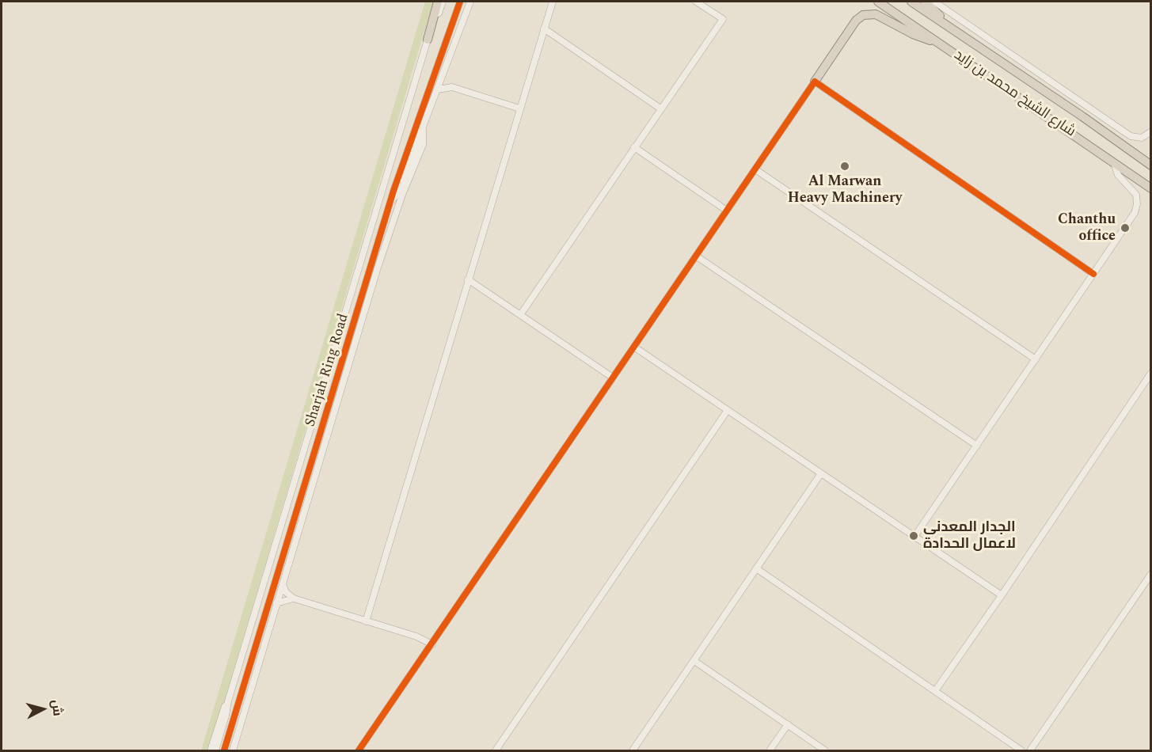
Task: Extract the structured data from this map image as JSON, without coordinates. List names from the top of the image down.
{
  "streets": {
    "highway": ["شارع الشيخ محمد بن زايد"],
    "street": ["Sharjah Ring Road"]
  },
  "places": ["Al Marwan Heavy Machinery", "Chanthu office", "الجدار المعدني لاعمال الحدادة"],
  "north": "right"
}
